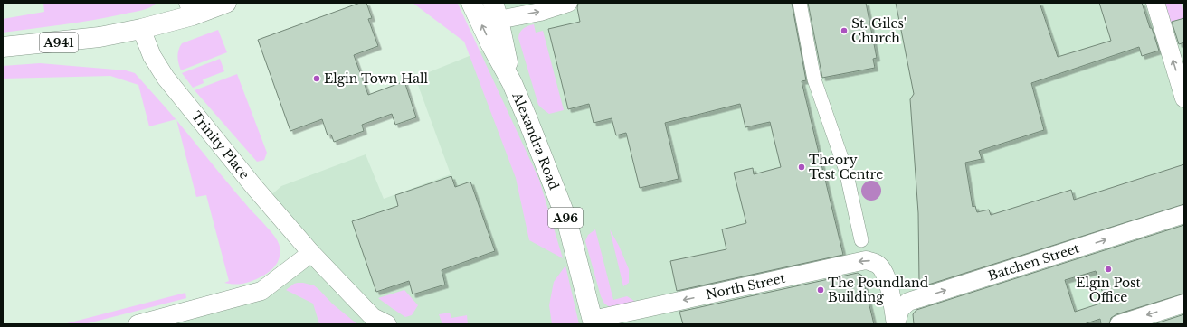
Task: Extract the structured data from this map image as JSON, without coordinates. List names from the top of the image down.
{
  "streets": {
    "main road": ["A941", "Alexandra Road", "A96"],
    "street": ["Trinity Place", "Batchen Street", "North Street"]
  },
  "crossings": [
    ["A941", "Trinity Place"],
    ["Alexandra Road", "North Street"],
    ["Batchen Street", "North Street"]
  ],
  "one_way": ["Batchen Street", "North Street"],
  "places": [
    "St. Giles' Church",
    "Elgin Town Hall",
    "Theory Test Centre",
    "Elgin Post Office",
    "The Poundland Building"
  ]
}
